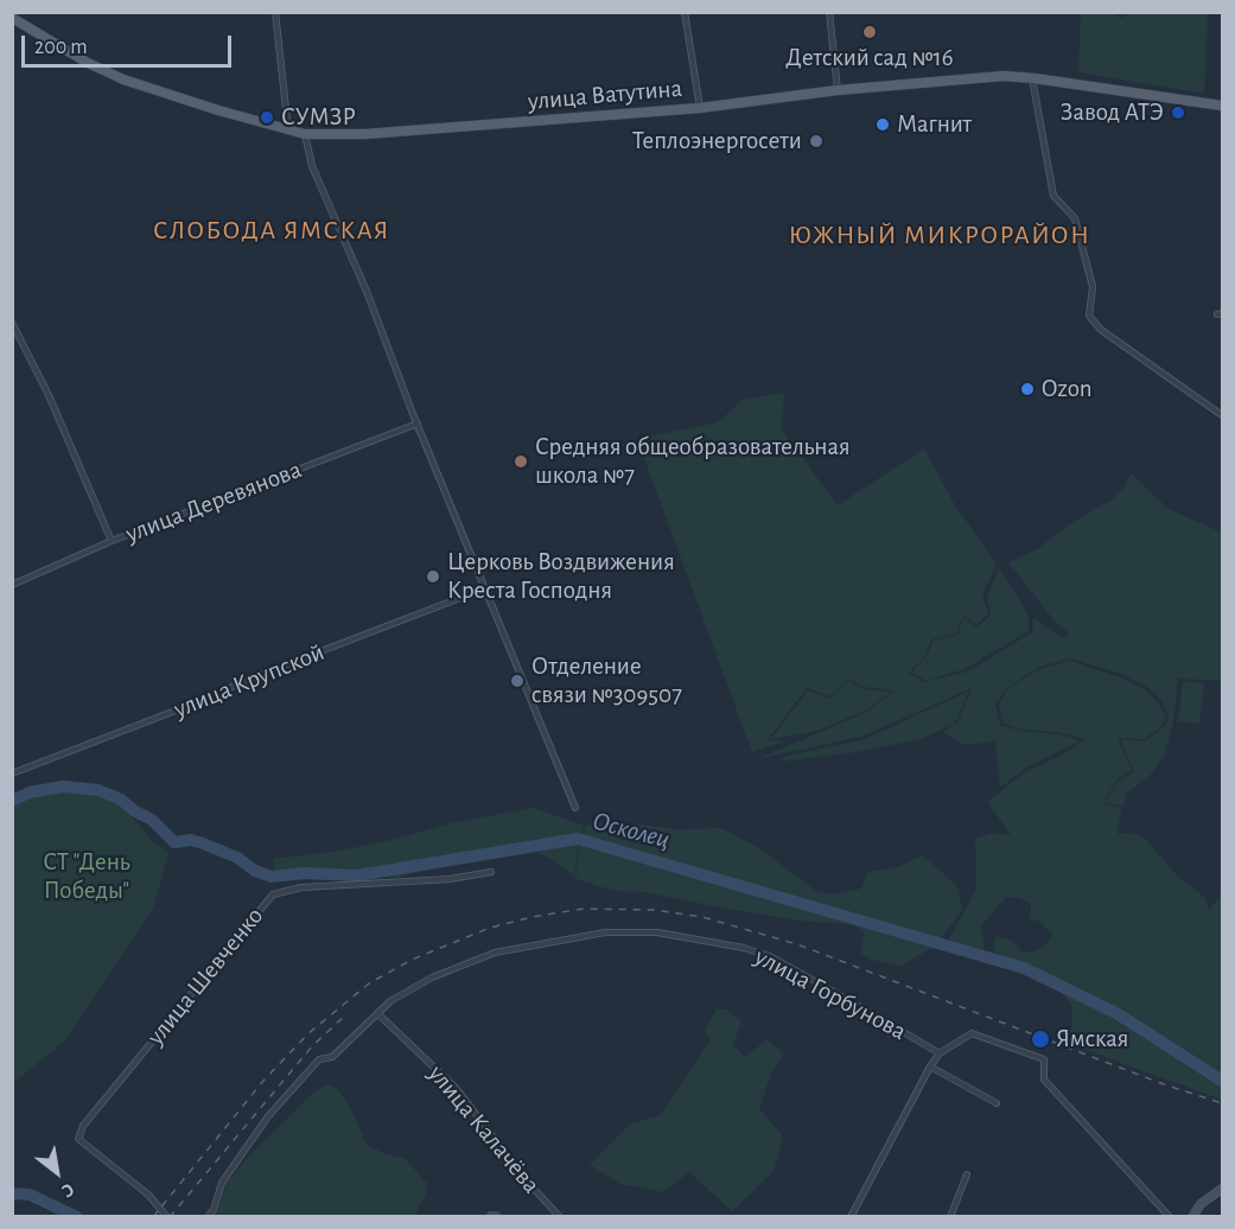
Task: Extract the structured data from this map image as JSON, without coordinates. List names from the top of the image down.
{
  "streets": {
    "main road": ["улица Ватутина"],
    "street": [
      "улица Деревянова",
      "улица Крупской",
      "улица Шевченко",
      "улица Горбунова",
      "улица Калачёва"
    ]
  },
  "crossings": [
    ["улица Горбунова", "улица Калачёва"]
  ],
  "districts": ["СЛОБОДА ЯМСКАЯ", "ЮЖНЫЙ МИКРОРАЙОН"],
  "water": ["Осколец"],
  "parks": ["СТ \"День Победы\""],
  "places": [
    "Детский сад №16",
    "Завод АТЭ",
    "СУМЗР",
    "Магнит",
    "Теплоэнергосети",
    "Ozon",
    "Средняя общеобразовательная школа №7",
    "Церковь Воздвижения Креста Господня",
    "Отделение связи №309507",
    "Ямская"
  ],
  "scale_bar": "200 m",
  "north": "bottom right"
}
